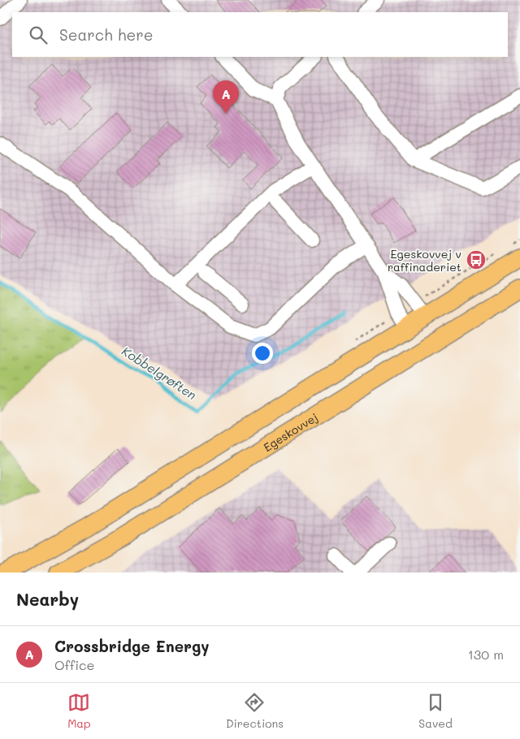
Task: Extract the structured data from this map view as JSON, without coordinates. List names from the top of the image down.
{
  "streets": {
    "main road": ["Egeskovvej"]
  },
  "water": ["Kobbelgrøften"],
  "places": {
    "bus stop": ["Egeskovvej v raffinaderiet"]
  },
  "page": {
    "search": "Search here",
    "pins": "A",
    "heading": "Nearby",
    "list": [
      {
        "mark": "A",
        "name": "Crossbridge Energy",
        "note": "Office",
        "value": "130 m"
      }
    ],
    "nav": ["Map", "Directions", "Saved"]
  }
}
